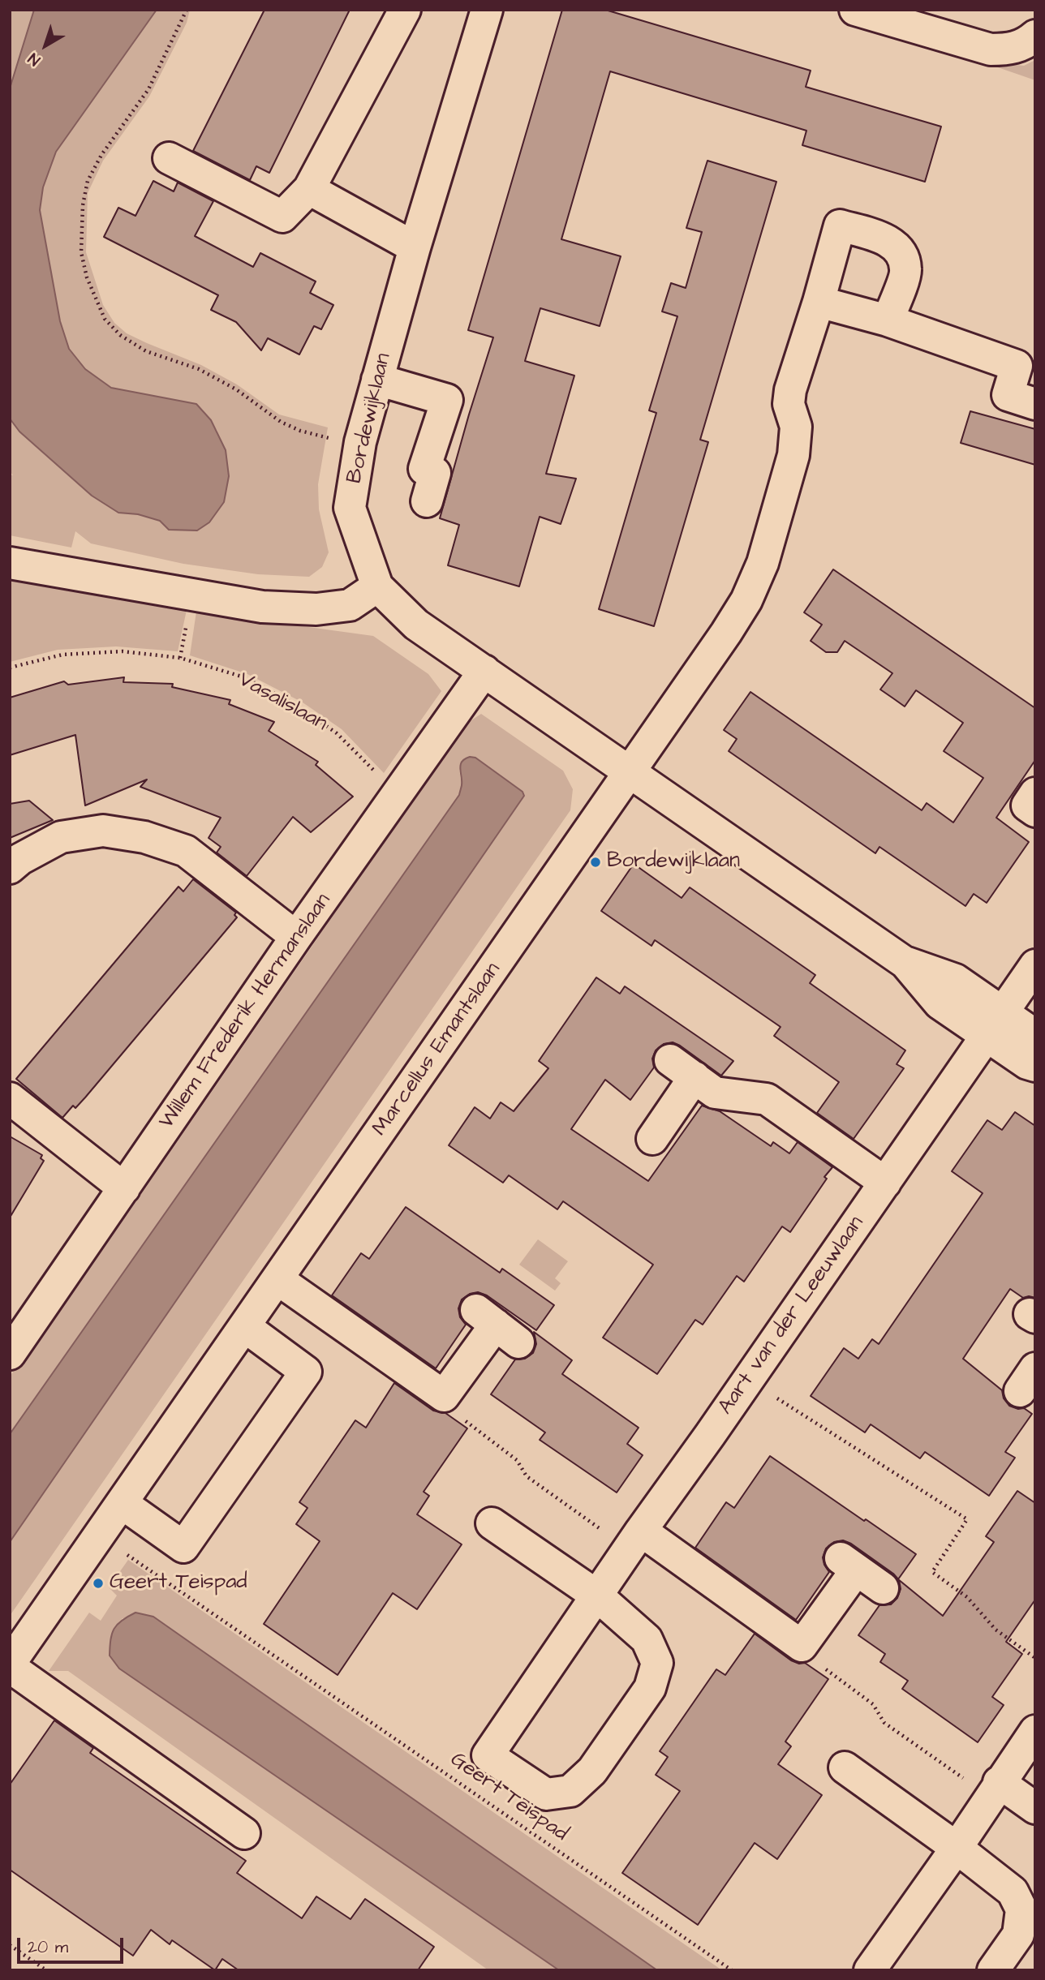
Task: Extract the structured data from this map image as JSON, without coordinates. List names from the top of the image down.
{
  "streets": {
    "street": [
      "Bordewijklaan",
      "Willem Frederik Hermanslaan",
      "Marcellus Emantslaan",
      "Aart van der Leeuwlaan"
    ],
    "path": ["Vasalislaan", "Geert Teispad"]
  },
  "crossings": [
    ["Bordewijklaan", "Willem Frederik Hermanslaan"],
    ["Bordewijklaan", "Marcellus Emantslaan"],
    ["Bordewijklaan", "Aart van der Leeuwlaan"],
    ["Vasalislaan", "Willem Frederik Hermanslaan"],
    ["Marcellus Emantslaan", "Geert Teispad"]
  ],
  "places": ["Bordewijklaan", "Geert Teispad"],
  "scale_bar": "20 m",
  "north": "bottom left"
}
